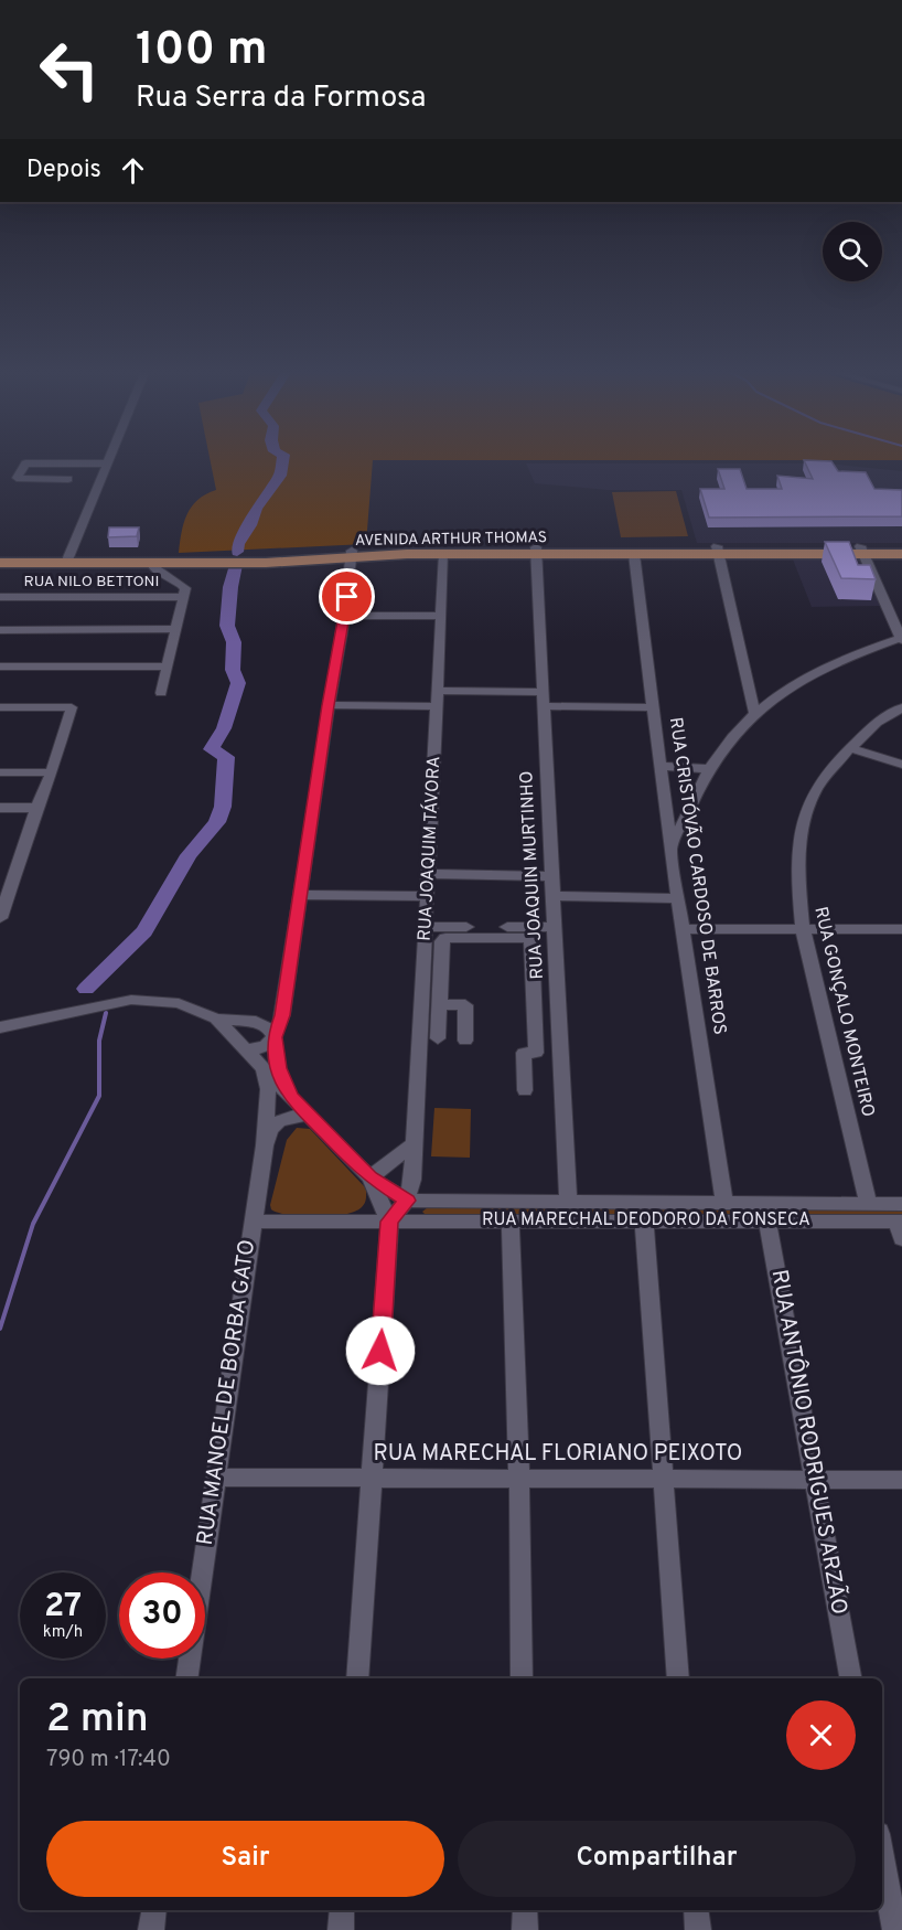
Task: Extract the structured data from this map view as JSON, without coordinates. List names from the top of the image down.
{
  "streets": {
    "main road": ["AVENIDA ARTHUR THOMAS"],
    "street": [
      "RUA NILO BETTONI",
      "RUA JOAQUIM TÁVORA",
      "RUA JOAQUIN MURTINHO",
      "RUA CRISTÓVÃO CARDOSO DE BARROS",
      "RUA GONÇALO MONTEIRO",
      "RUA MARECHAL DEODORO DA FONSECA",
      "RUA MANOEL DE BORBA GATO",
      "RUA ANTÔNIO RODRIGUES ARZÃO",
      "RUA MARECHAL FLORIANO PEIXOTO"
    ]
  },
  "crossings": [
    ["AVENIDA ARTHUR THOMAS", "RUA JOAQUIM TÁVORA"],
    ["AVENIDA ARTHUR THOMAS", "RUA JOAQUIN MURTINHO"],
    ["AVENIDA ARTHUR THOMAS", "RUA CRISTÓVÃO CARDOSO DE BARROS"],
    ["RUA JOAQUIM TÁVORA", "RUA MARECHAL DEODORO DA FONSECA"],
    ["RUA MARECHAL DEODORO DA FONSECA", "RUA MANOEL DE BORBA GATO"],
    ["RUA MARECHAL DEODORO DA FONSECA", "RUA ANTÔNIO RODRIGUES ARZÃO"],
    ["RUA MANOEL DE BORBA GATO", "RUA MARECHAL FLORIANO PEIXOTO"],
    ["RUA ANTÔNIO RODRIGUES ARZÃO", "RUA MARECHAL FLORIANO PEIXOTO"]
  ],
  "page": {
    "turn": ["100 m", "Rua Serra da Formosa"],
    "then": "Depois",
    "speed": "27 km/h",
    "limit": "30",
    "heading": ["2 min", "790 m · 17:40"],
    "buttons": ["Sair", "Compartilhar"]
  }
}
